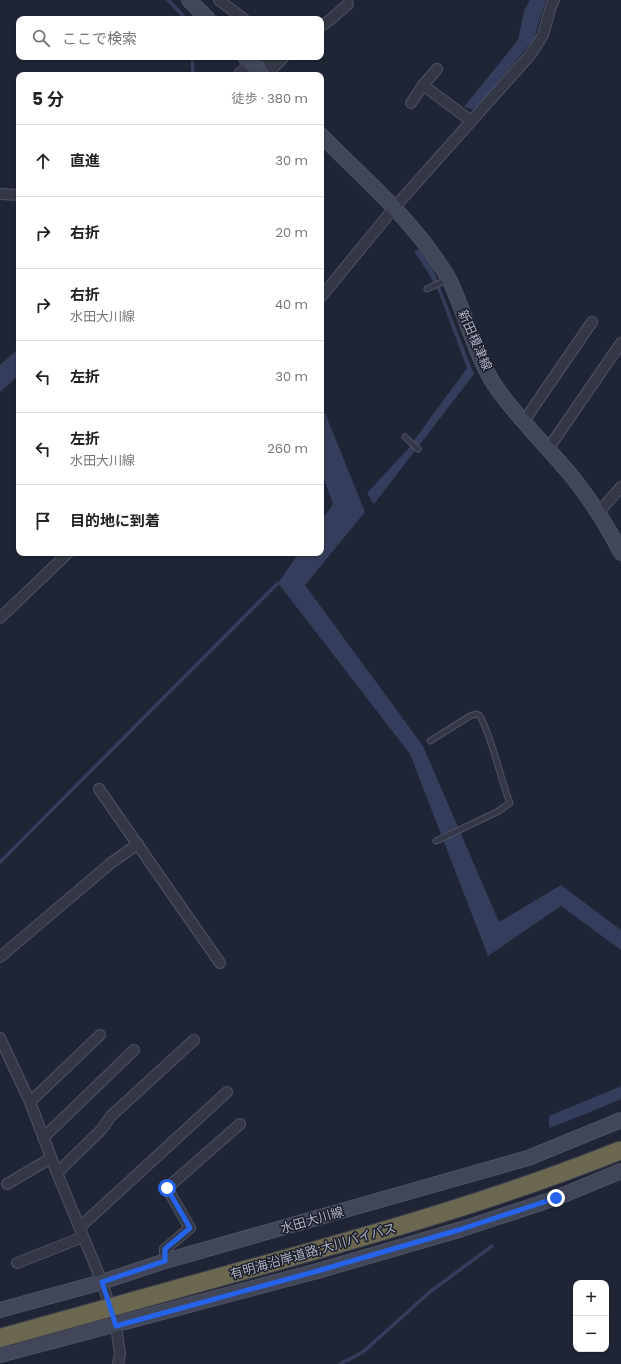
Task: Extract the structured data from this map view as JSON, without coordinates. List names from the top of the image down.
{
  "streets": {
    "highway": ["有明海沿岸道路;大川バイパス"],
    "main road": ["新田榎津線", "水田大川線"]
  },
  "page": {
    "search": "ここで検索",
    "heading": ["5 分", "徒歩 · 380 m"],
    "list": [
      ["直進", "30 m"],
      ["右折", "20 m"],
      ["右折", "水田大川線", "40 m"],
      ["左折", "30 m"],
      ["左折", "水田大川線", "260 m"],
      "目的地に到着"
    ],
    "map_buttons": ["+", "−"]
  }
}
